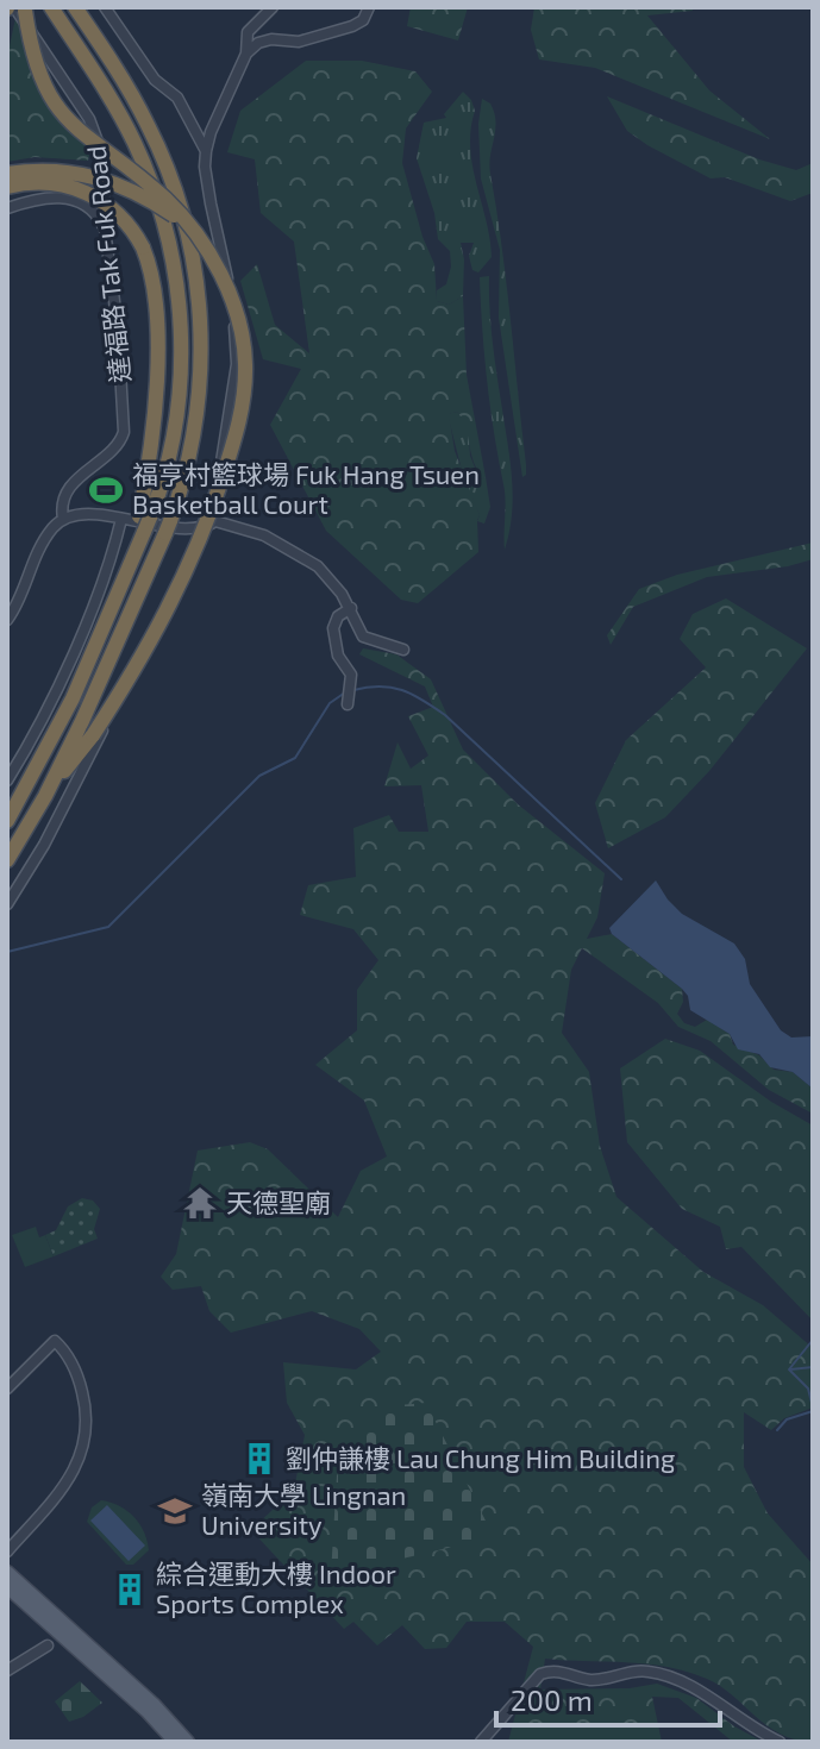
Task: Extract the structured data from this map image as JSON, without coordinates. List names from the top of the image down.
{
  "streets": {
    "street": ["達福路 Tak Fuk Road"]
  },
  "places": {
    "sports": ["福亨村籃球場 Fuk Hang Tsuen Basketball Court"],
    "temple": ["天德聖廟"],
    "building": ["劉仲謙樓 Lau Chung Him Building", "綜合運動大樓 Indoor Sports Complex"],
    "school or university": ["嶺南大學 Lingnan University"]
  },
  "scale_bar": "200 m"
}
